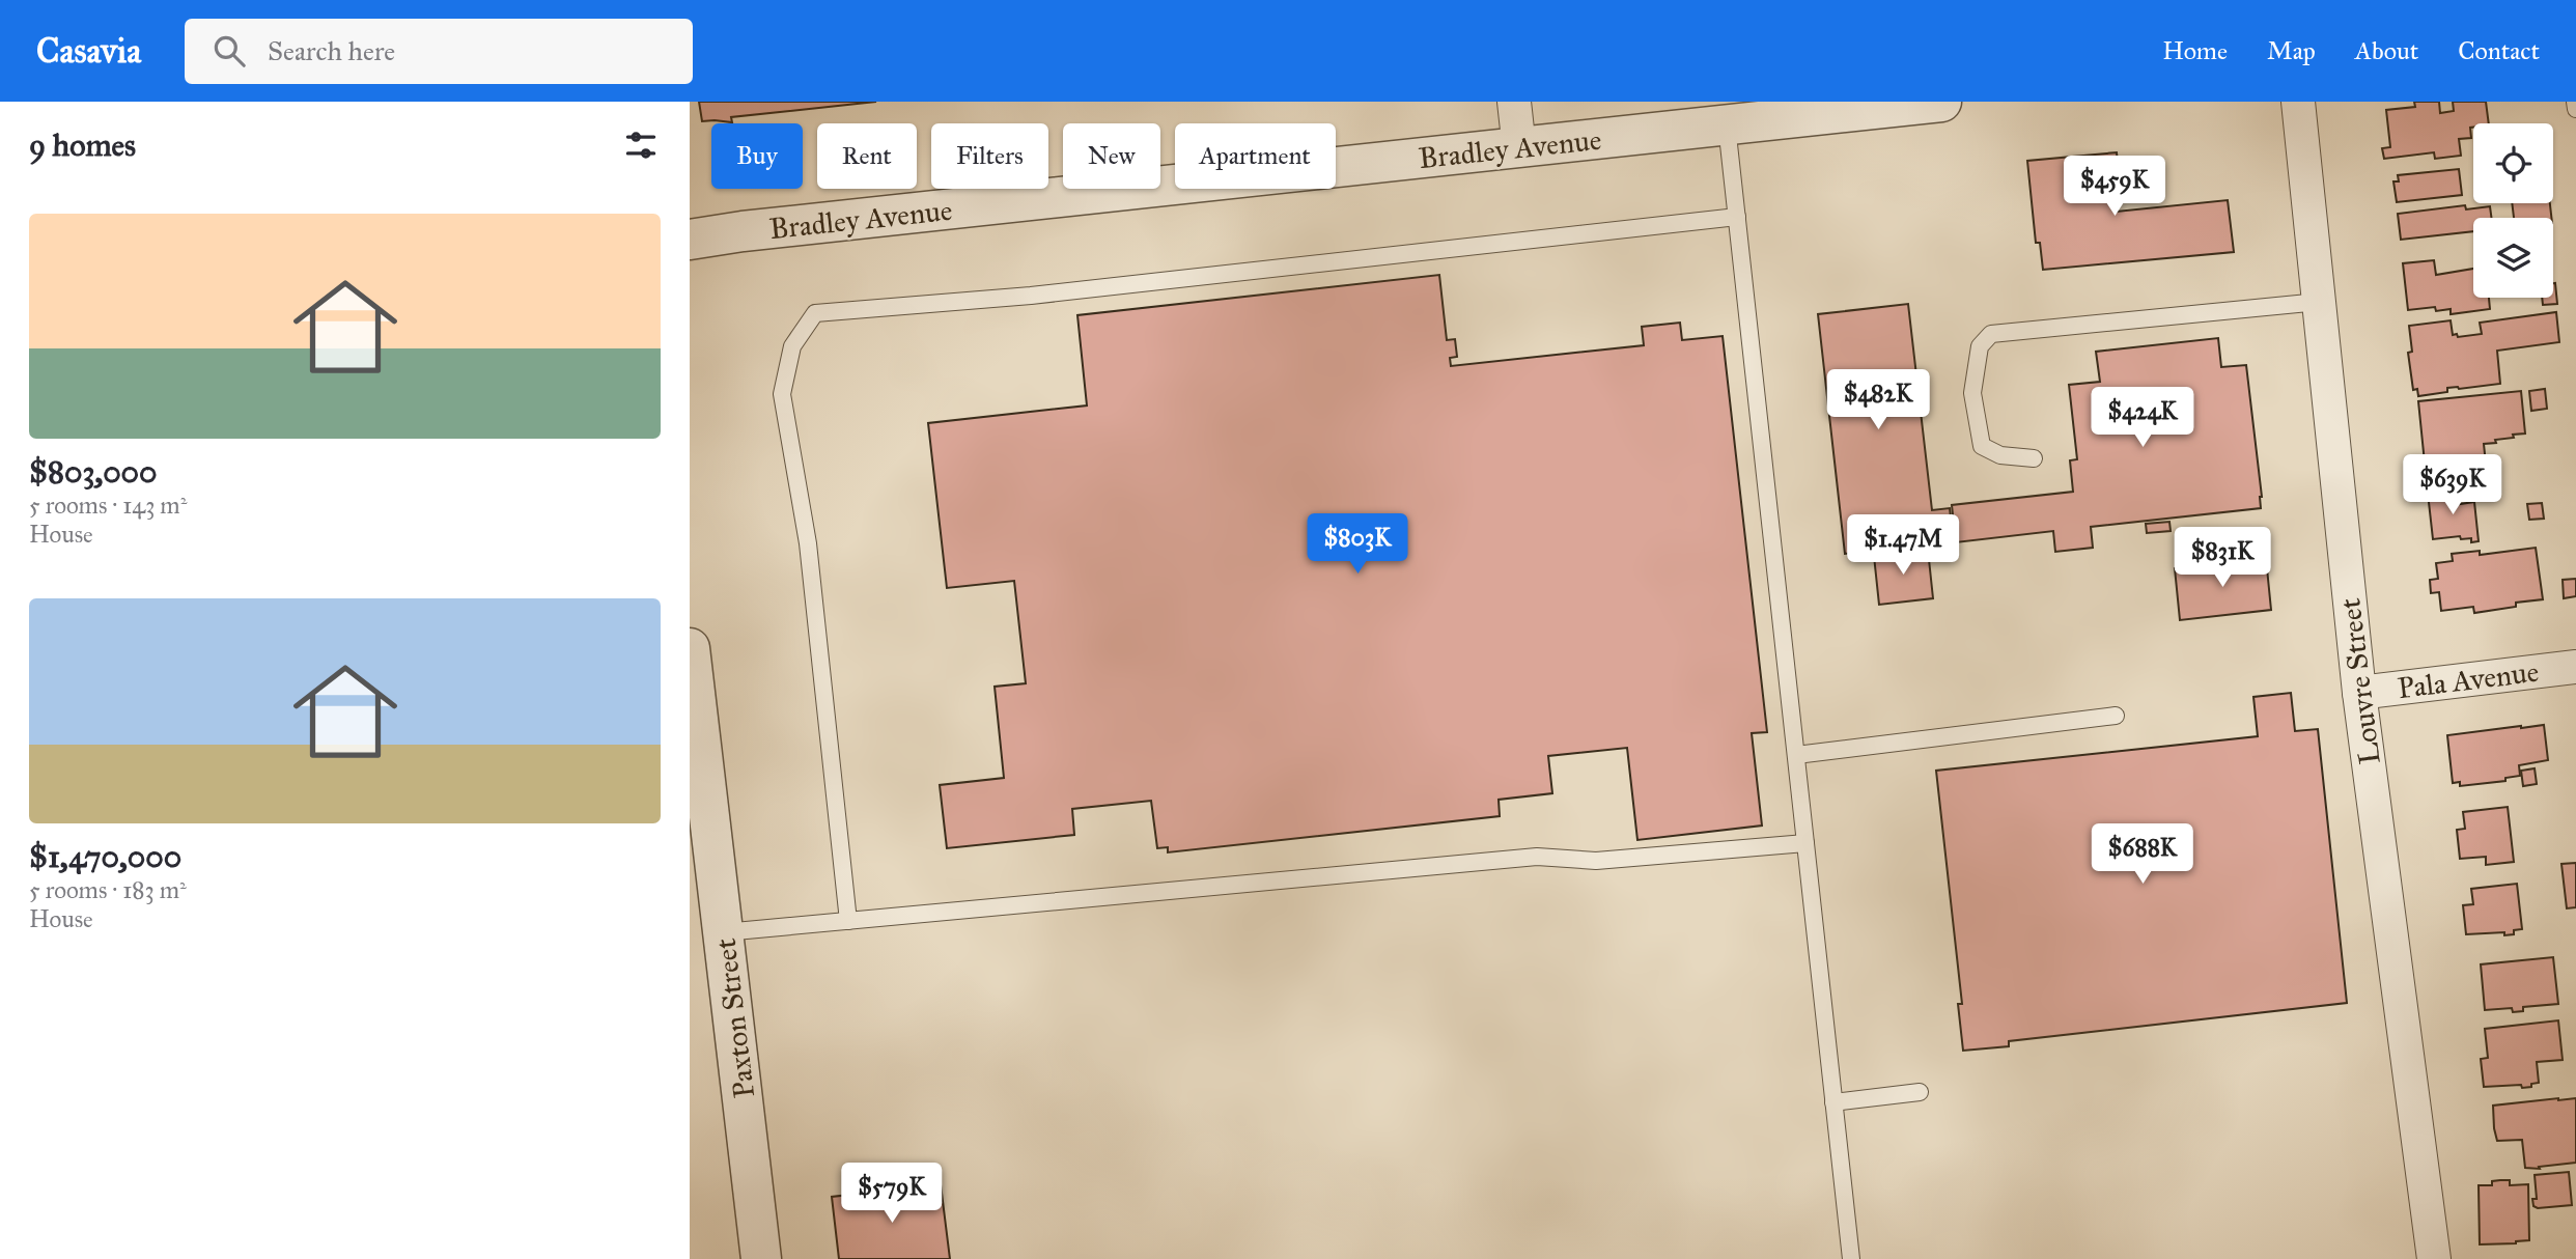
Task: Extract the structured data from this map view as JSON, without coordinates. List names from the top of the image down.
{
  "streets": {
    "street": [
      "Bradley Avenue",
      "Pala Avenue",
      "Louvre Street",
      "Paxton Street"
    ]
  },
  "crossings": [
    ["Pala Avenue", "Louvre Street"]
  ],
  "page": {
    "header": "Casavia",
    "search": "Search here",
    "nav": [
      "Home",
      "Map",
      "About",
      "Contact"
    ],
    "heading": "9 homes",
    "chip": [
      "Buy",
      "Rent",
      "Filters",
      "New",
      "Apartment"
    ],
    "price": [
      "$459K",
      "$482K",
      "$424K",
      "$639K",
      "$803K",
      "$1.47M",
      "$831K",
      "$688K",
      "$579K"
    ],
    "list": [
      {
        "name": "$803,000",
        "note": "5 rooms · 143 m² · House"
      },
      {
        "name": "$1,470,000",
        "note": "5 rooms · 183 m² · House"
      }
    ]
  }
}
